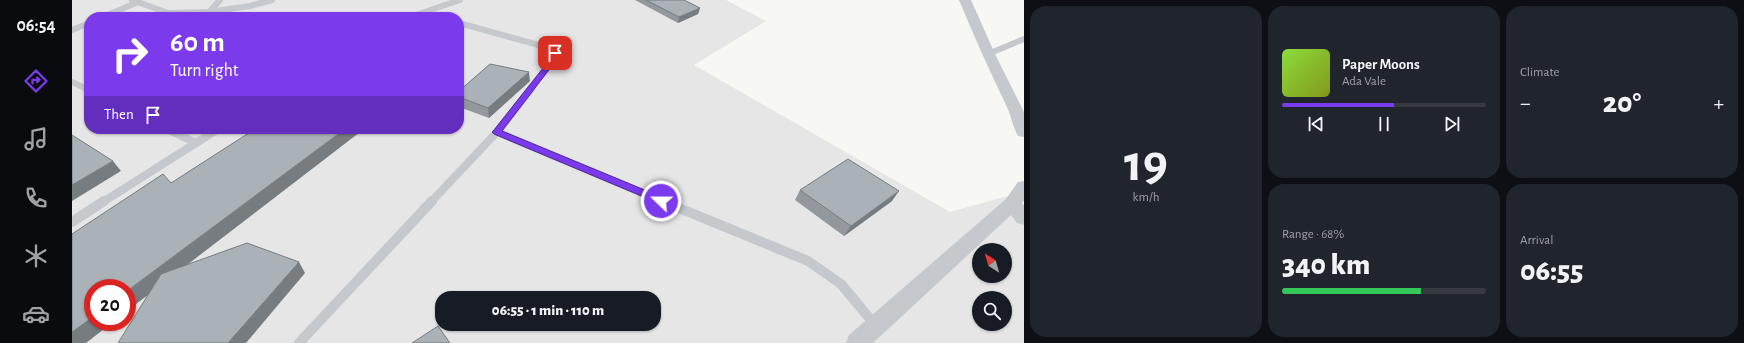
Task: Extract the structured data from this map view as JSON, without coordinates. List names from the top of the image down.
{
  "north": "top left",
  "page": {
    "tabs": "06:54",
    "tile": [
      ["19", "km/h"],
      "Climate",
      ["Range · 68%", "340 km"],
      ["Arrival", "06:55"]
    ],
    "turn": ["60 m", "Turn right"],
    "song": ["Paper Moons", "Ada Vale"],
    "heat": ["−", "20°", "+"],
    "then": "Then",
    "limit": "20",
    "trip": "06:55 · 1 min · 110 m"
  }
}
